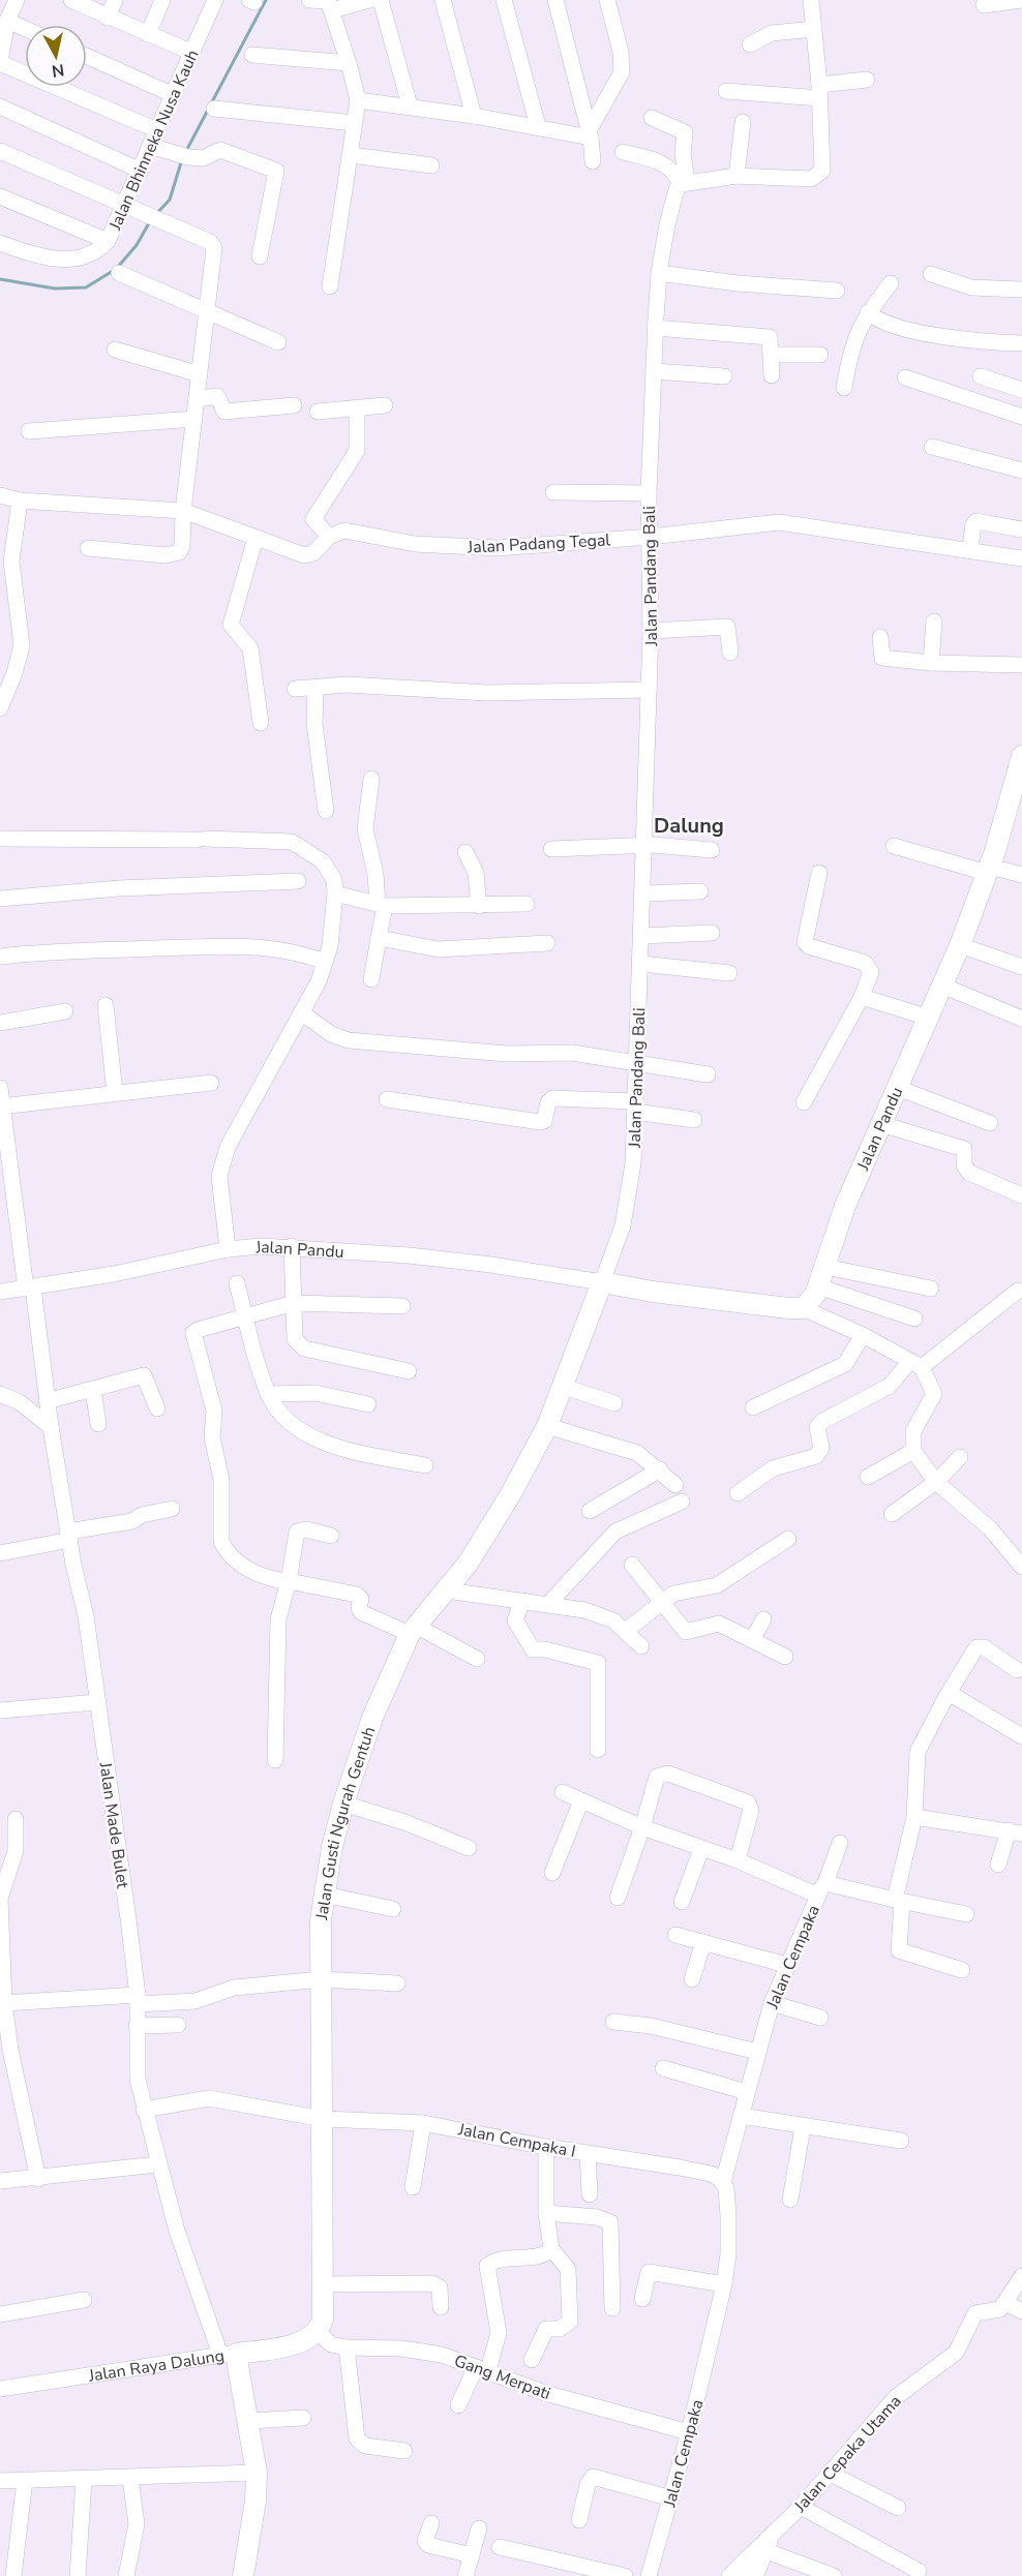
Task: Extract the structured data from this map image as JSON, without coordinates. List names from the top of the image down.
{
  "streets": {
    "main road": ["Jalan Pandu", "Jalan Gusti Ngurah Gentuh", "Jalan Raya Dalung"],
    "street": [
      "Jalan Bhinneka Nusa Kauh",
      "Jalan Padang Tegal",
      "Jalan Pandang Bali",
      "Jalan Made Bulet",
      "Jalan Cempaka",
      "Jalan Cempaka I",
      "Gang Merpati",
      "Jalan Cepaka Utama"
    ]
  },
  "crossings": [
    ["Jalan Padang Tegal", "Jalan Pandang Bali"],
    ["Jalan Pandang Bali", "Jalan Pandu"],
    ["Jalan Pandang Bali", "Jalan Gusti Ngurah Gentuh"],
    ["Jalan Pandu", "Jalan Gusti Ngurah Gentuh"],
    ["Jalan Pandu", "Jalan Made Bulet"],
    ["Jalan Gusti Ngurah Gentuh", "Jalan Cempaka I"],
    ["Jalan Gusti Ngurah Gentuh", "Gang Merpati"],
    ["Jalan Made Bulet", "Jalan Cempaka I"],
    ["Jalan Made Bulet", "Jalan Raya Dalung"],
    ["Jalan Cempaka", "Jalan Cempaka I"],
    ["Jalan Cempaka", "Gang Merpati"]
  ],
  "districts": ["Dalung"],
  "north": "bottom"
}
